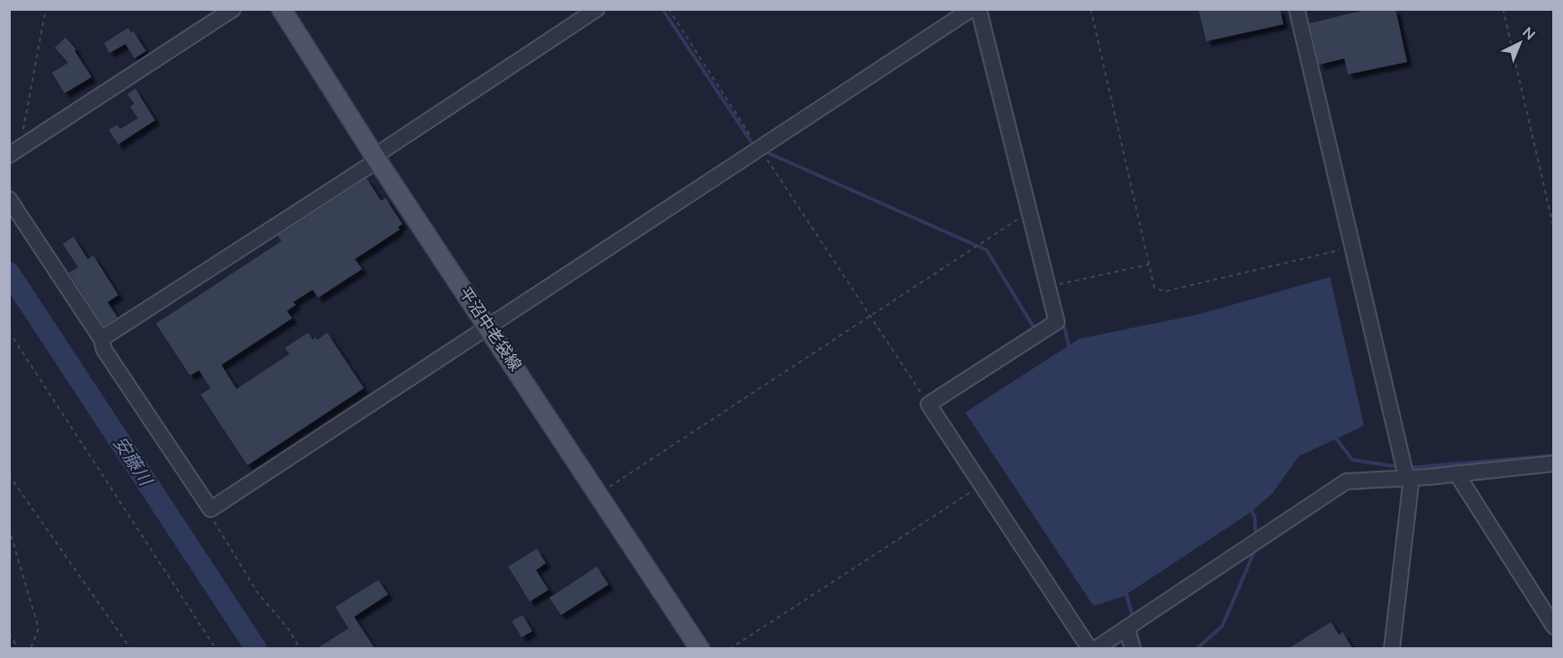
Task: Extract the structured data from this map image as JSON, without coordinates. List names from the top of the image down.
{
  "streets": {
    "main road": ["平沼中老袋線"]
  },
  "water": ["安藤川"],
  "north": "top right"
}
